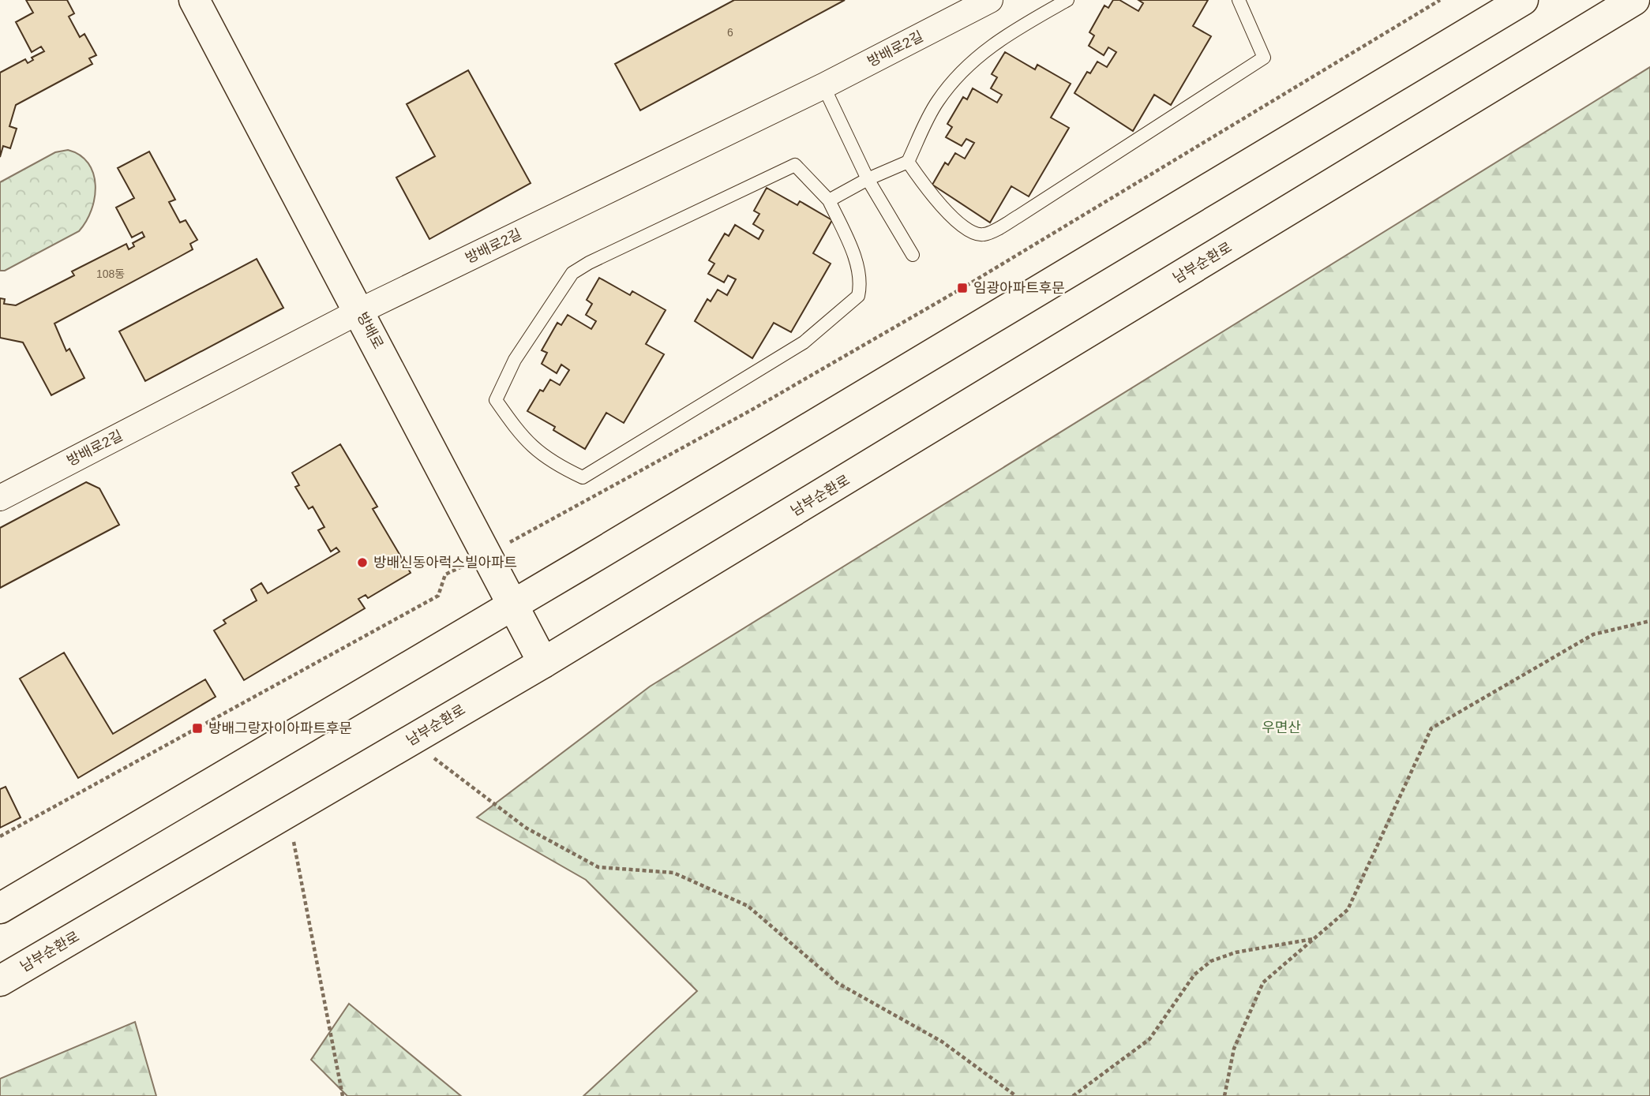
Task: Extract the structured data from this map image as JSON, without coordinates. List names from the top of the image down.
{
  "streets": {
    "main road": ["남부순환로", "방배로"],
    "street": ["방배로2길"]
  },
  "crossings": [
    ["방배로2길", "방배로"],
    ["남부순환로", "방배로"]
  ],
  "parks": ["우면산"],
  "places": {
    "transit": ["임광아파트후문", "방배그랑자이아파트후문"],
    "other": ["방배신동아럭스빌아파트"]
  },
  "house_numbers": ["6", "108동"]
}
